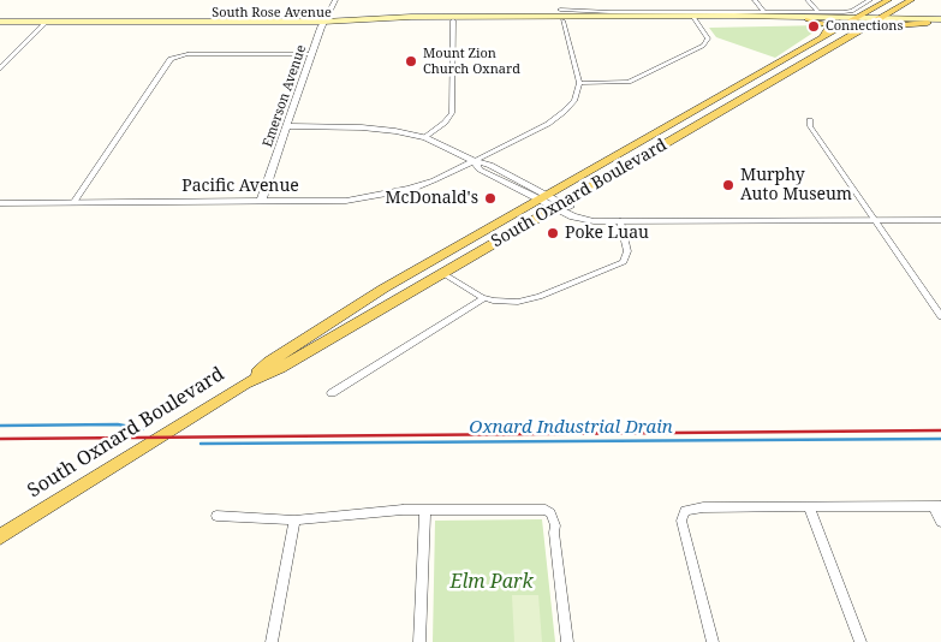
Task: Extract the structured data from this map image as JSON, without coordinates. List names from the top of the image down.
{
  "streets": {
    "main road": ["South Rose Avenue", "South Oxnard Boulevard"],
    "street": ["Emerson Avenue", "Pacific Avenue"]
  },
  "crossings": [
    ["South Rose Avenue", "Emerson Avenue"],
    ["South Rose Avenue", "South Oxnard Boulevard"],
    ["Emerson Avenue", "Pacific Avenue"]
  ],
  "water": ["Oxnard Industrial Drain"],
  "parks": ["Elm Park"],
  "places": [
    "Connections",
    "Mount Zion Church Oxnard",
    "Murphy Auto Museum",
    "McDonald's",
    "Poke Luau"
  ]
}
